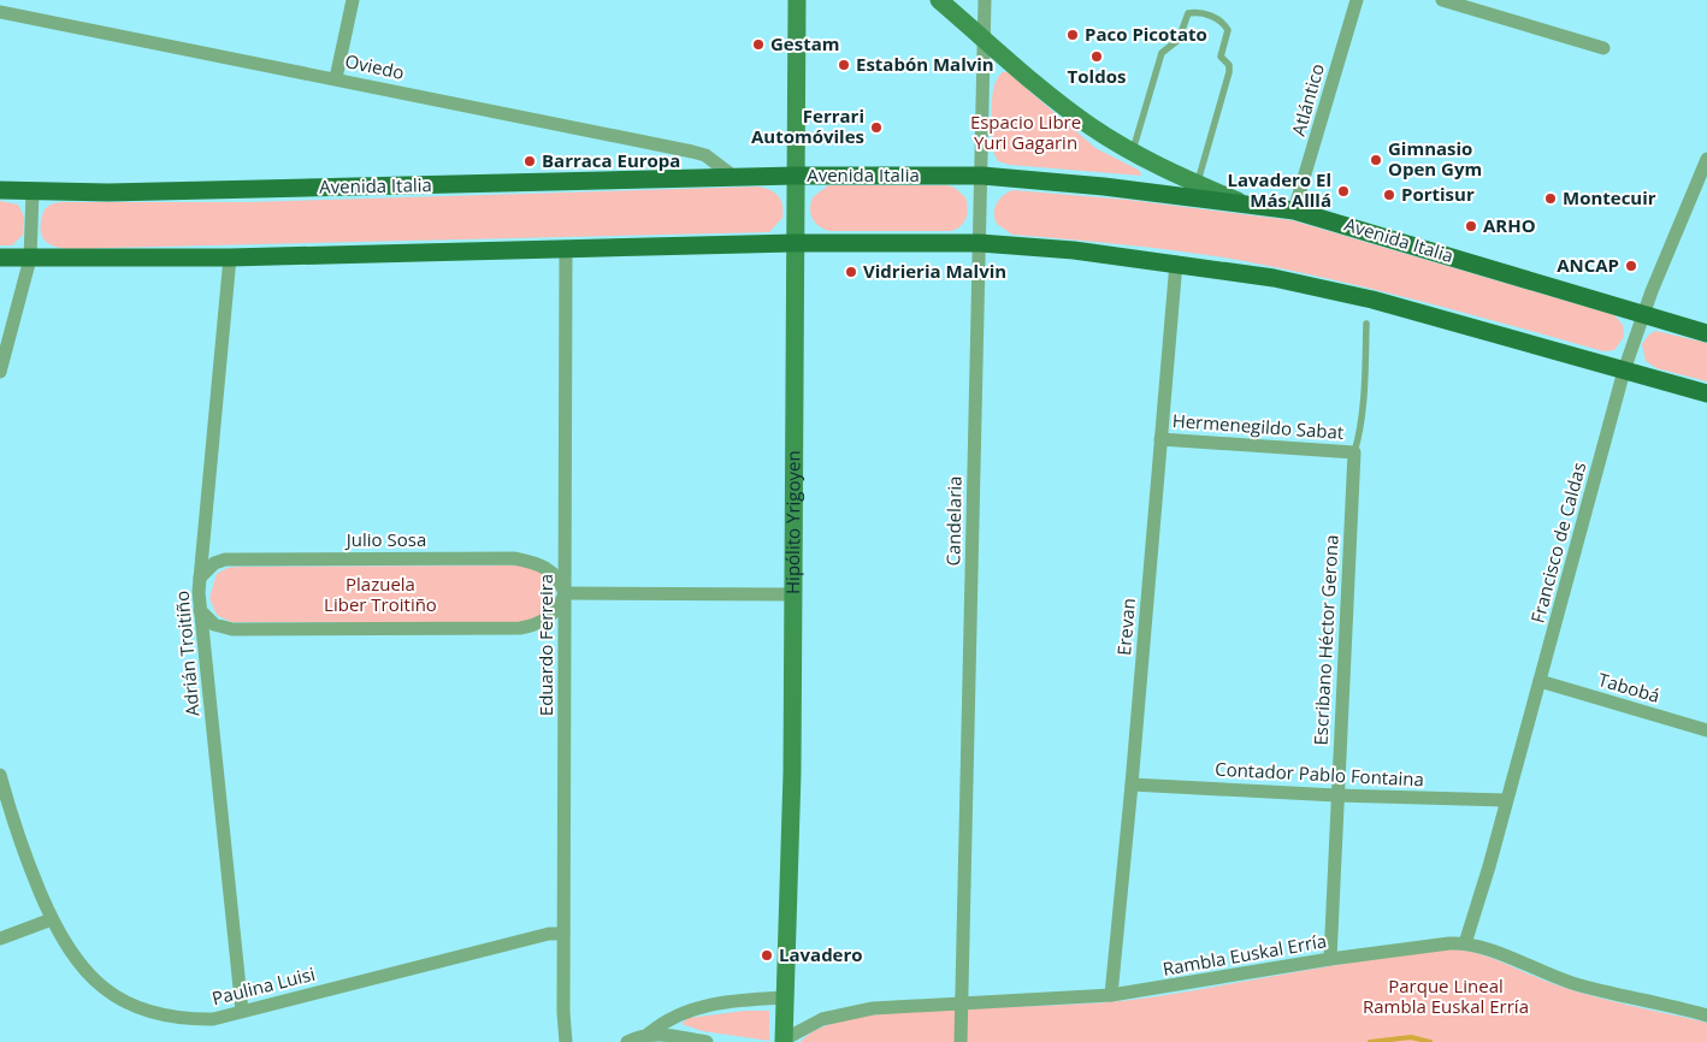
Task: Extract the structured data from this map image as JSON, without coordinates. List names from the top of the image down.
{
  "streets": {
    "main road": ["Avenida Italia"],
    "street": [
      "Oviedo",
      "Atlántico",
      "Hermenegildo Sabat",
      "Hipólito Yrigoyen",
      "Candelaria",
      "Julio Sosa",
      "Francisco de Caldas",
      "Erevan",
      "Escribano Héctor Gerona",
      "Eduardo Ferreira",
      "Adrián Troitiño",
      "Tabobá",
      "Contador Pablo Fontaina",
      "Rambla Euskal Erría",
      "Paulina Luisi"
    ]
  },
  "crossings": [
    ["Oviedo", "Avenida Italia"],
    ["Atlántico", "Avenida Italia"],
    ["Avenida Italia", "Hipólito Yrigoyen"],
    ["Avenida Italia", "Candelaria"],
    ["Avenida Italia", "Francisco de Caldas"],
    ["Hermenegildo Sabat", "Erevan"],
    ["Hermenegildo Sabat", "Escribano Héctor Gerona"],
    ["Hipólito Yrigoyen", "Rambla Euskal Erría"],
    ["Candelaria", "Rambla Euskal Erría"],
    ["Julio Sosa", "Eduardo Ferreira"],
    ["Julio Sosa", "Adrián Troitiño"],
    ["Francisco de Caldas", "Tabobá"],
    ["Francisco de Caldas", "Contador Pablo Fontaina"],
    ["Francisco de Caldas", "Rambla Euskal Erría"],
    ["Erevan", "Contador Pablo Fontaina"],
    ["Erevan", "Rambla Euskal Erría"],
    ["Escribano Héctor Gerona", "Contador Pablo Fontaina"],
    ["Escribano Héctor Gerona", "Rambla Euskal Erría"],
    ["Eduardo Ferreira", "Paulina Luisi"],
    ["Adrián Troitiño", "Paulina Luisi"]
  ],
  "parks": ["Espacio Libre Yuri Gagarin", "Plazuela Liber Troitiño", "Parque Lineal Rambla Euskal Erría"],
  "places": [
    "Paco Picotato",
    "Gestam",
    "Toldos",
    "Estabón Malvin",
    "Ferrari Automóviles",
    "Gimnasio Open Gym",
    "Barraca Europa",
    "Lavadero El Más Alllá",
    "Portisur",
    "Montecuir",
    "ARHO",
    "ANCAP",
    "Vidrieria Malvin",
    "Lavadero"
  ]
}
